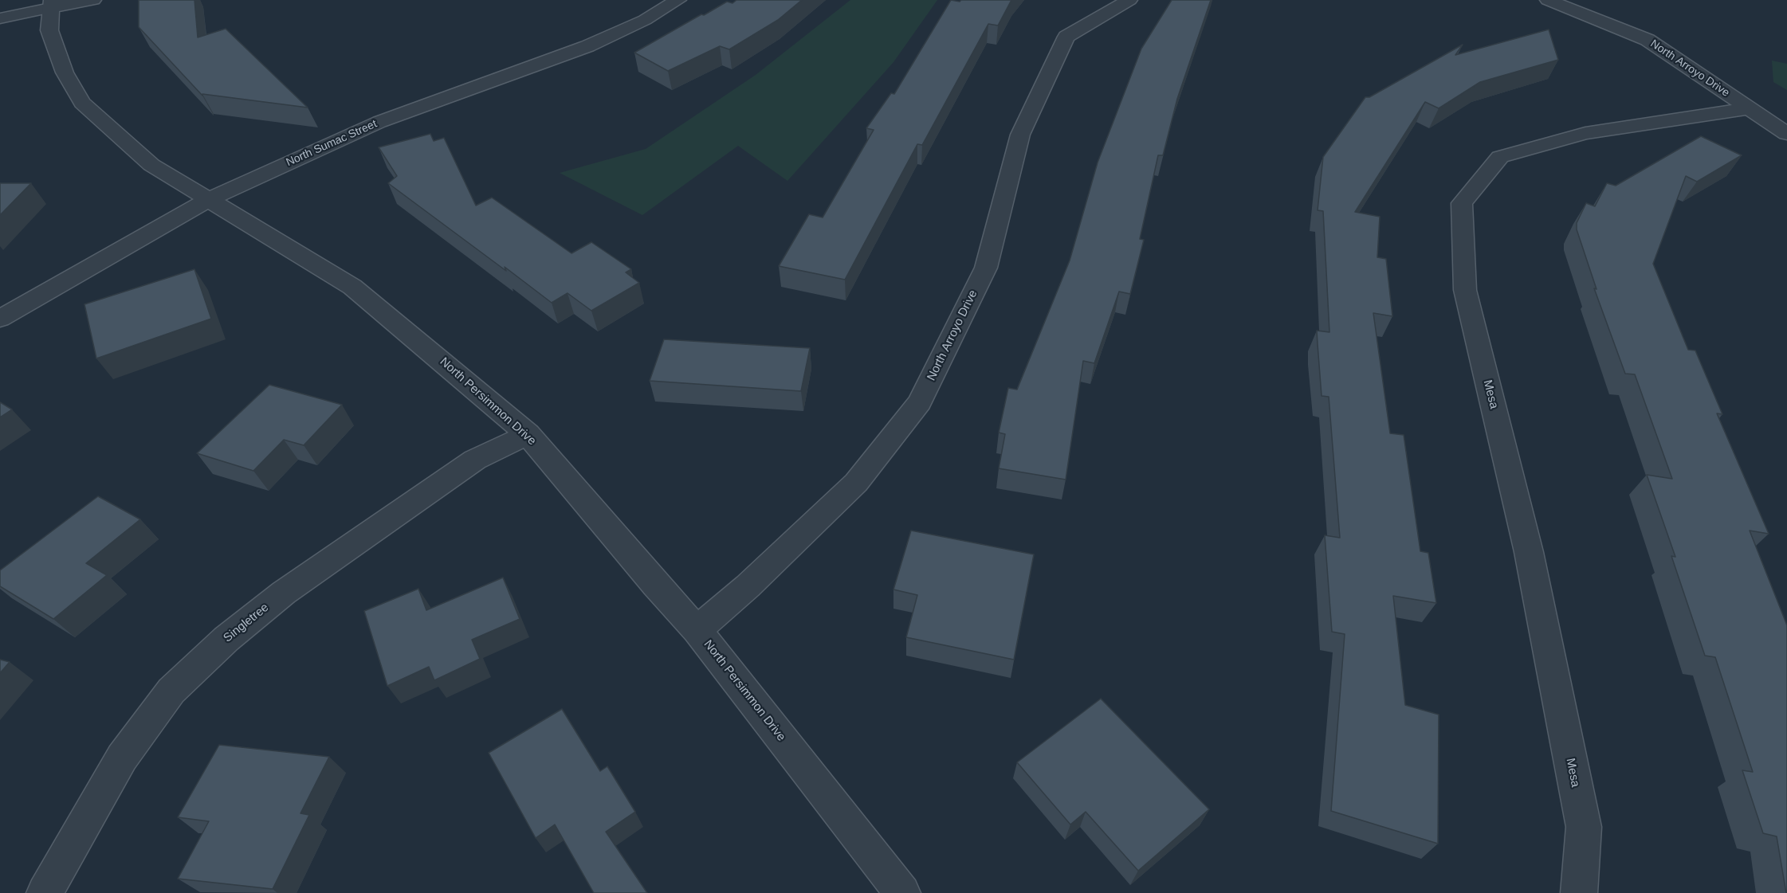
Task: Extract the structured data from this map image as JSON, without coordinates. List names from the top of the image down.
{
  "streets": {
    "street": [
      "North Arroyo Drive",
      "North Sumac Street",
      "Mesa",
      "North Persimmon Drive",
      "Singletree"
    ]
  },
  "crossings": [
    ["North Arroyo Drive", "Mesa"],
    ["North Arroyo Drive", "North Persimmon Drive"],
    ["North Sumac Street", "North Persimmon Drive"],
    ["North Persimmon Drive", "Singletree"]
  ]
}
